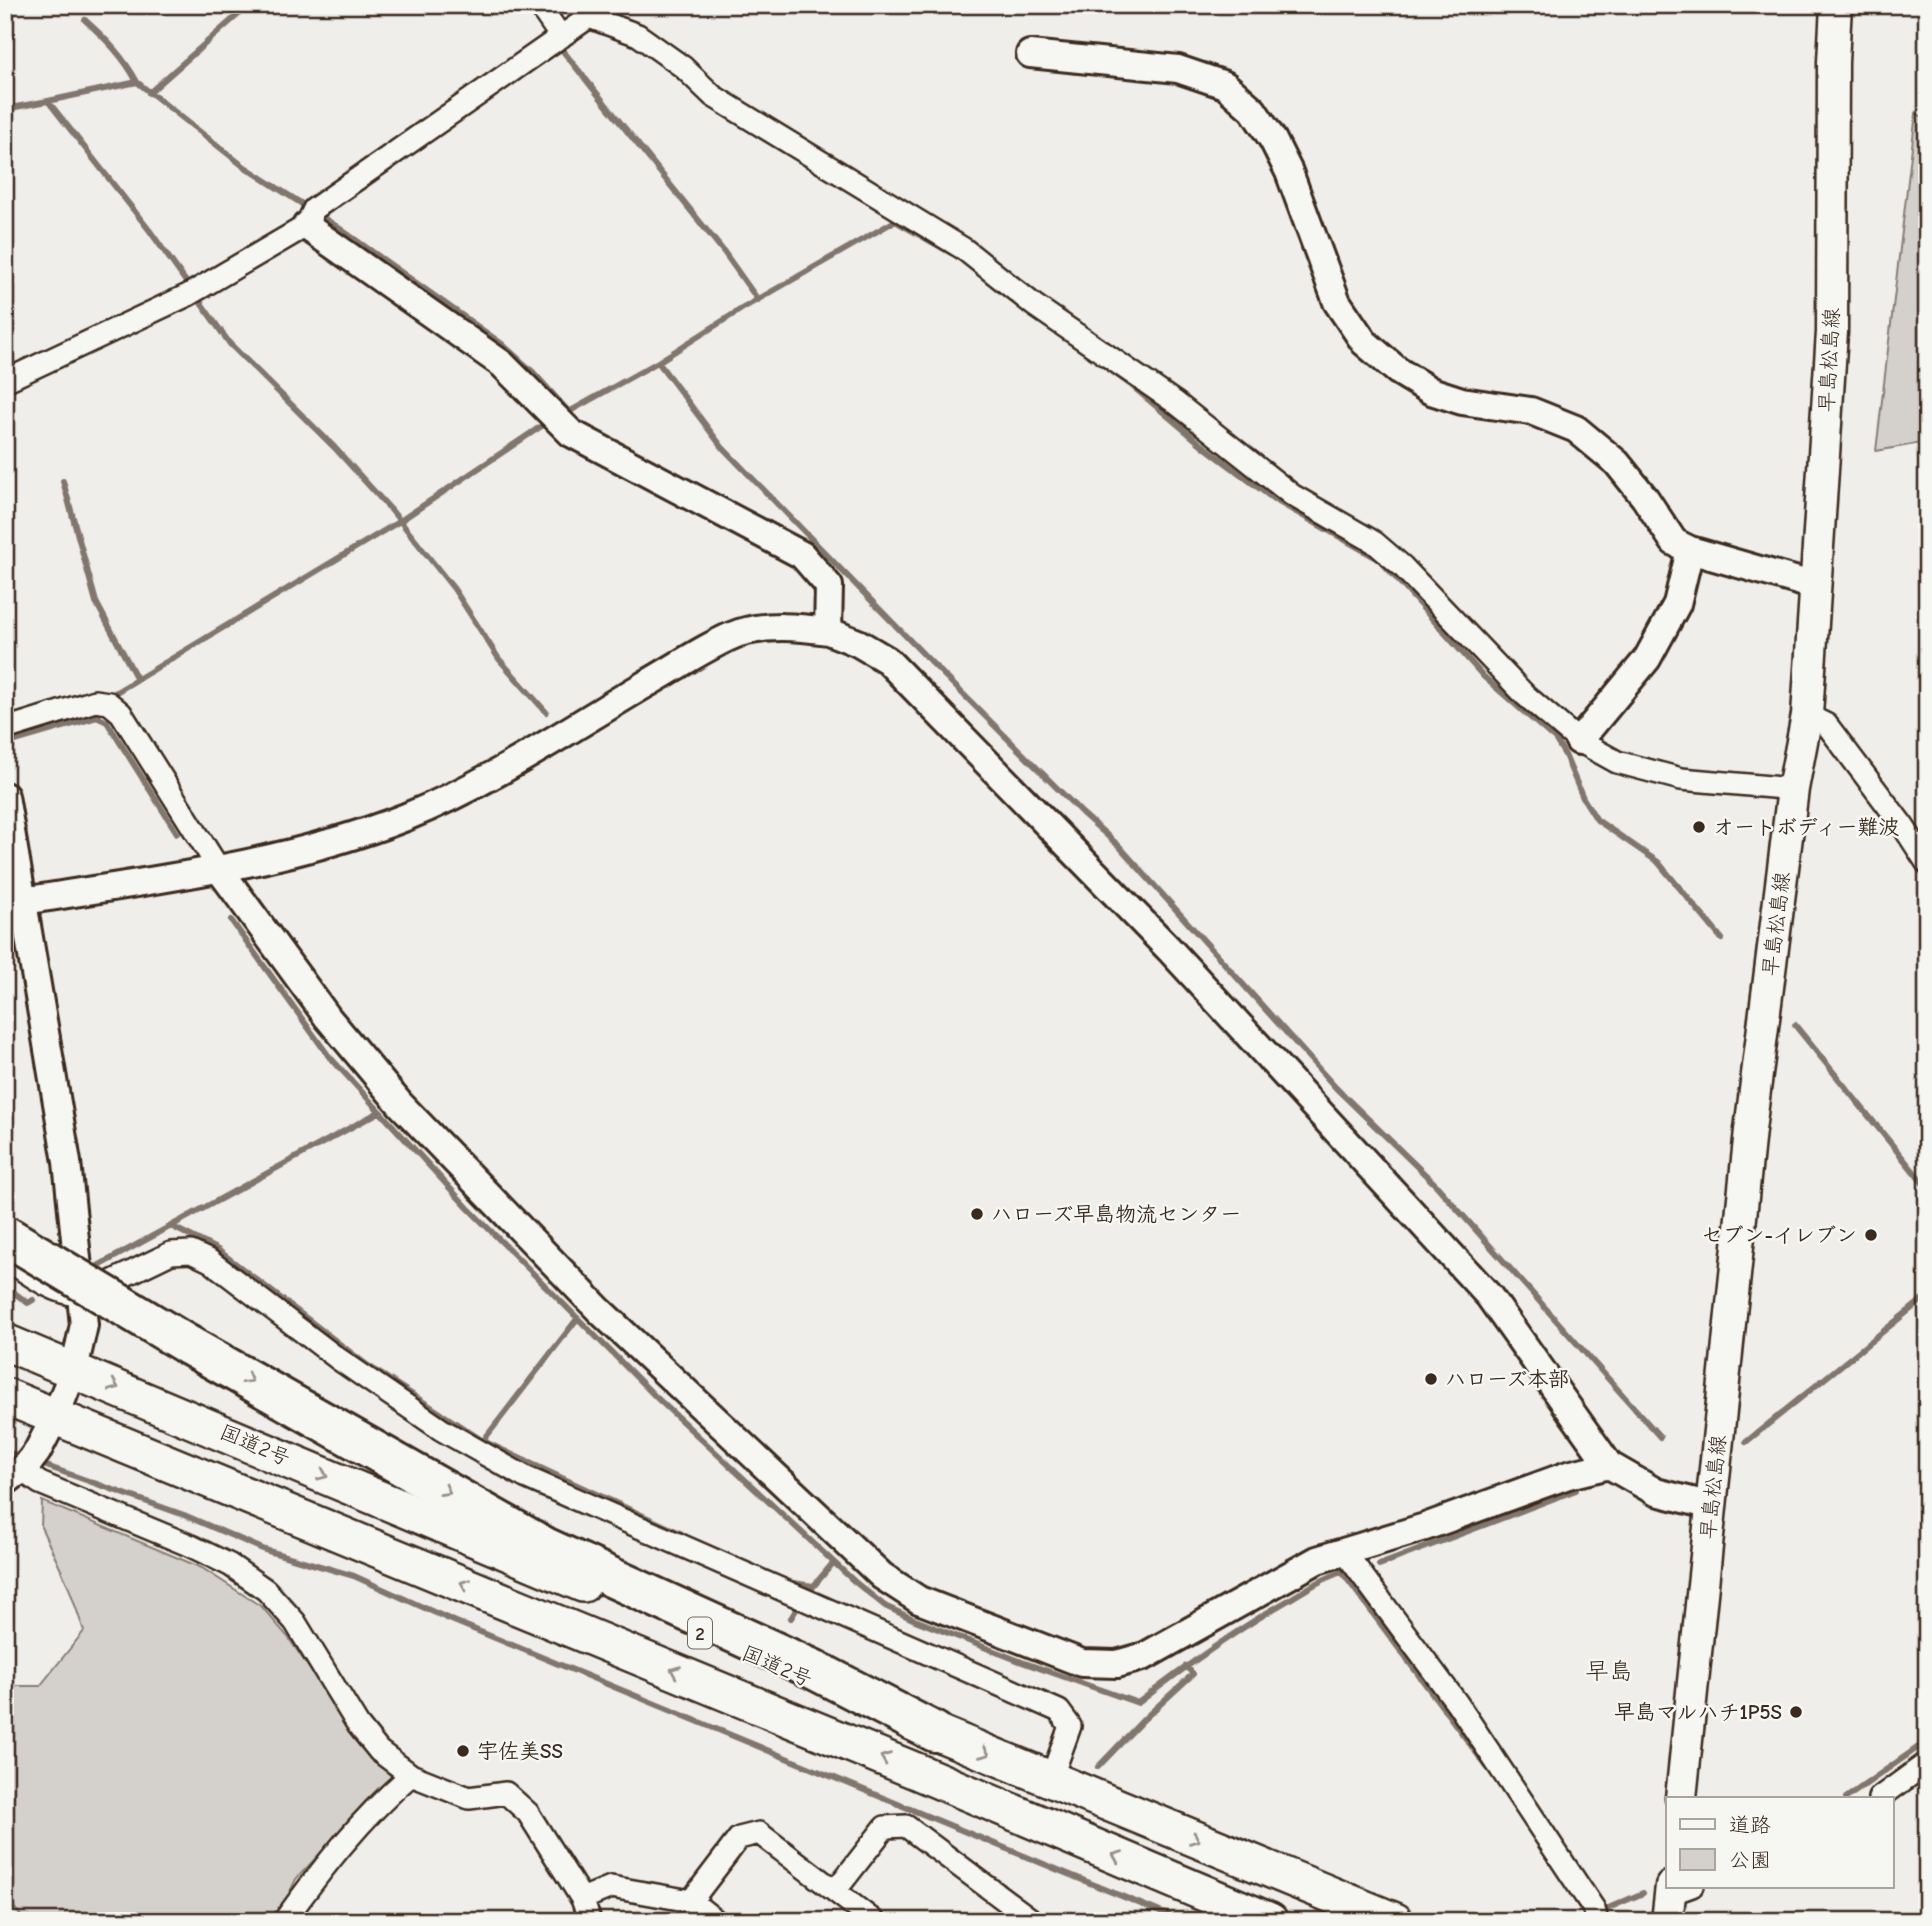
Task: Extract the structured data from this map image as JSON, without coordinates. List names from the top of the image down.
{
  "streets": {
    "highway": ["国道2号", "2"],
    "main road": ["早島松島線"]
  },
  "districts": ["早島"],
  "places": [
    "オートボディー難波",
    "ハローズ早島物流センター",
    "セブン-イレブン",
    "ハローズ本部",
    "早島マルハチ1P5S",
    "宇佐美SS"
  ],
  "legend": ["道路", "公園"]
}
